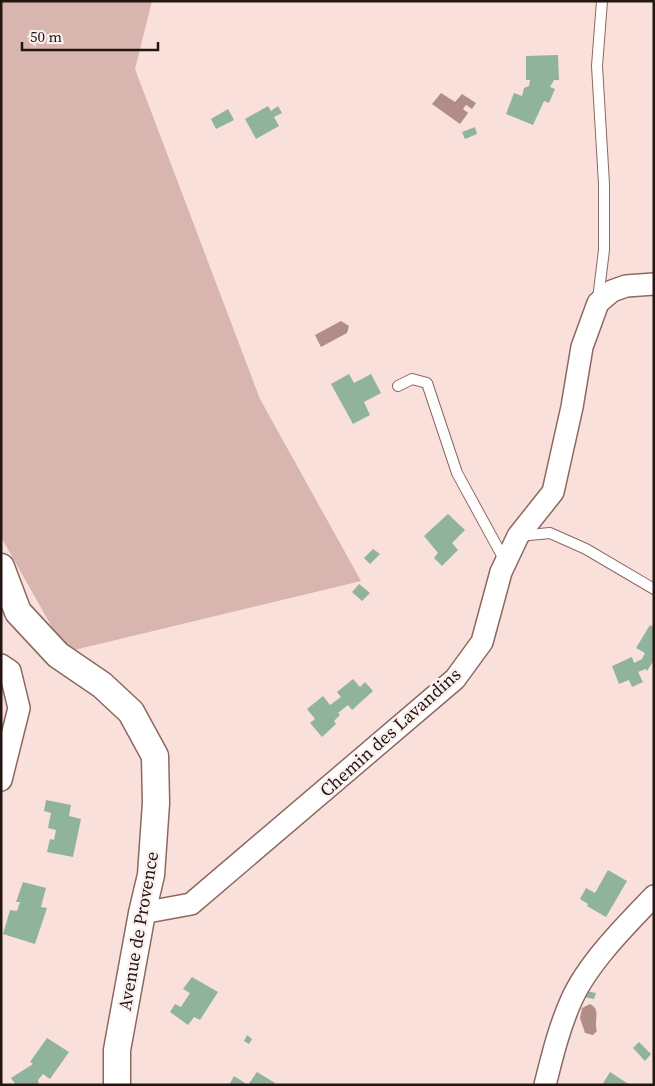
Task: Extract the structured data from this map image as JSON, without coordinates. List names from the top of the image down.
{
  "streets": {
    "street": ["Chemin des Lavandins", "Avenue de Provence"]
  },
  "crossings": [
    ["Chemin des Lavandins", "Avenue de Provence"]
  ],
  "scale_bar": "50 m"
}
